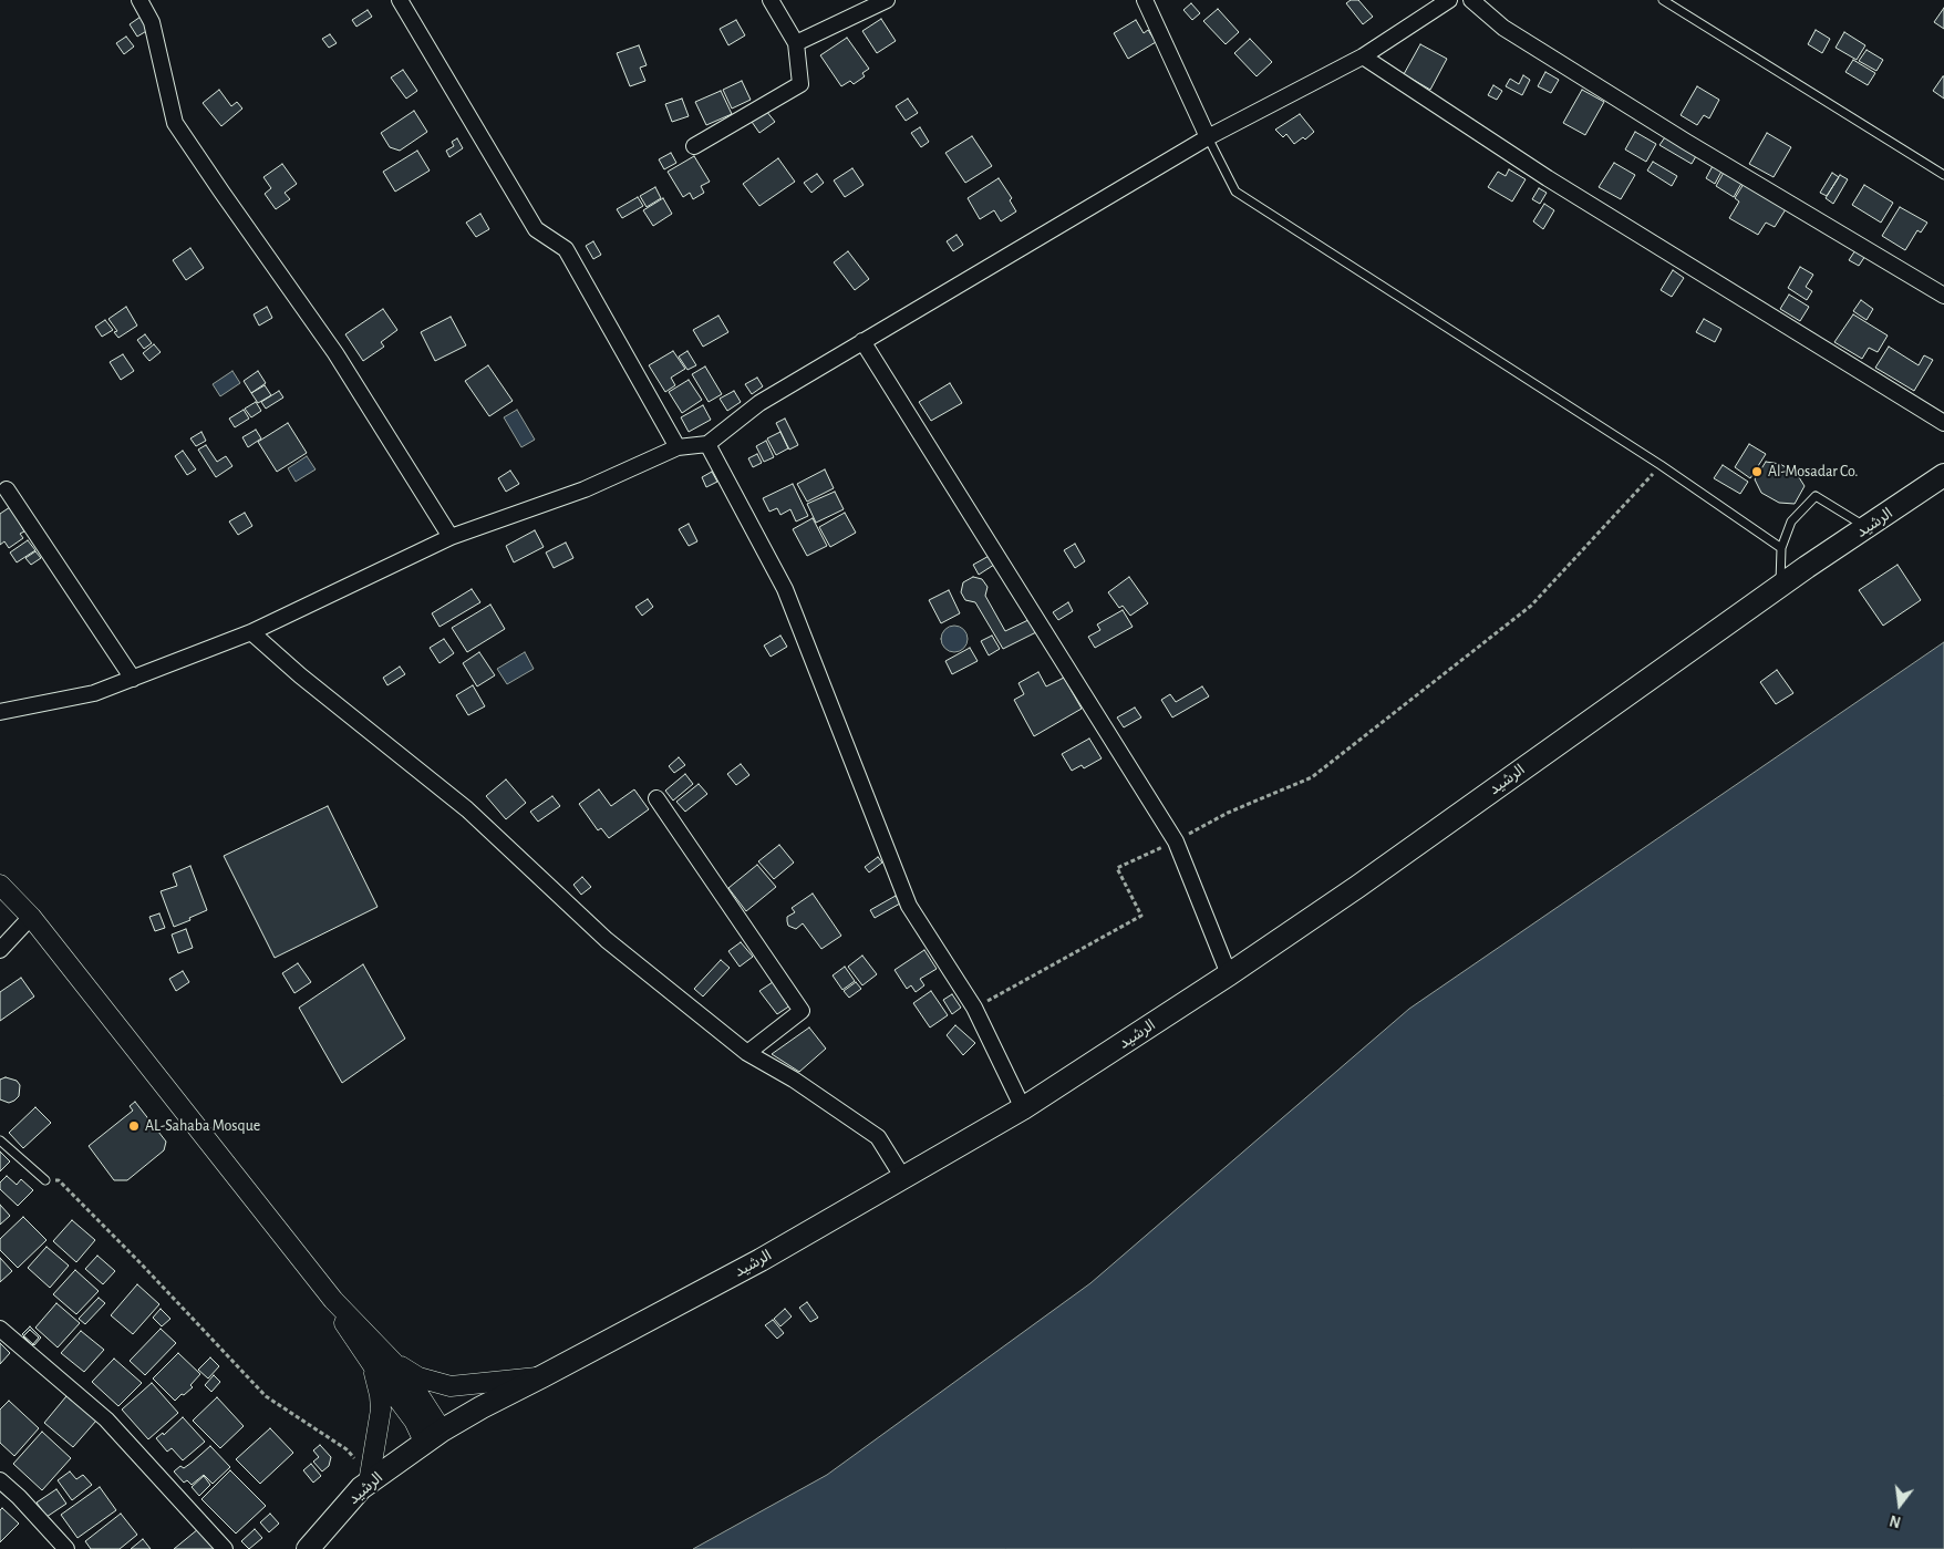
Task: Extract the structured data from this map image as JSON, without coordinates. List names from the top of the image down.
{
  "streets": {
    "main road": ["الرشيد"]
  },
  "places": ["Al-Mosadar Co.", "AL-Sahaba Mosque"],
  "north": "bottom"
}
